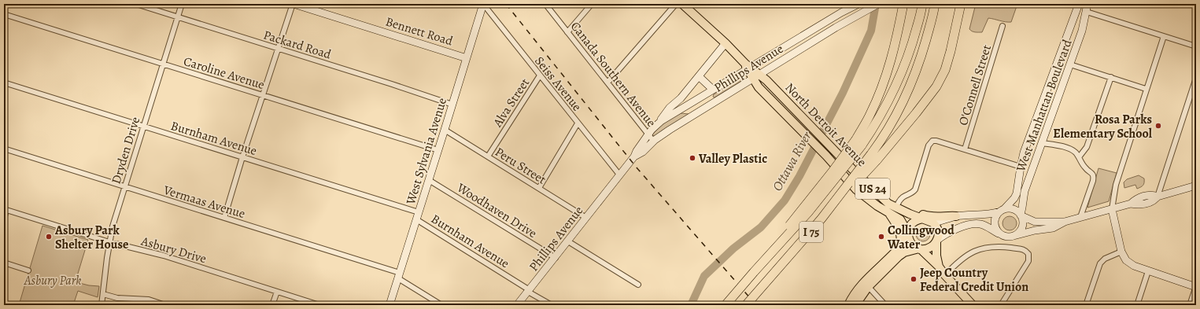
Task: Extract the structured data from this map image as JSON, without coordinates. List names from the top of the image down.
{
  "streets": {
    "highway": ["I 75"],
    "main road": [
      "Bennett Road",
      "Phillips Avenue",
      "West Manhattan Boulevard",
      "North Detroit Avenue",
      "West Sylvania Avenue",
      "US 24"
    ],
    "street": [
      "Packard Road",
      "Caroline Avenue",
      "Canada Southern Avenue",
      "Seiss Avenue",
      "O'Connell Street",
      "Alva Street",
      "Burnham Avenue",
      "Dryden Drive",
      "Peru Street",
      "Vermaas Avenue",
      "Woodhaven Drive",
      "Asbury Drive"
    ]
  },
  "crossings": [
    ["Bennett Road", "West Sylvania Avenue"],
    ["Packard Road", "Dryden Drive"],
    ["Packard Road", "West Sylvania Avenue"],
    ["Phillips Avenue", "Canada Southern Avenue"],
    ["Phillips Avenue", "Seiss Avenue"],
    ["Phillips Avenue", "North Detroit Avenue"],
    ["Phillips Avenue", "Burnham Avenue"],
    ["Phillips Avenue", "Peru Street"],
    ["Phillips Avenue", "Woodhaven Drive"],
    ["Caroline Avenue", "Dryden Drive"],
    ["Caroline Avenue", "West Sylvania Avenue"],
    ["Seiss Avenue", "Alva Street"],
    ["Seiss Avenue", "West Sylvania Avenue"],
    ["Alva Street", "Peru Street"],
    ["North Detroit Avenue", "US 24"],
    ["Burnham Avenue", "Dryden Drive"],
    ["Burnham Avenue", "West Sylvania Avenue"],
    ["Dryden Drive", "Vermaas Avenue"],
    ["Dryden Drive", "Asbury Drive"],
    ["West Sylvania Avenue", "Peru Street"],
    ["West Sylvania Avenue", "Vermaas Avenue"],
    ["West Sylvania Avenue", "Woodhaven Drive"]
  ],
  "water": ["Ottawa River"],
  "parks": ["Asbury Park"],
  "places": [
    "Rosa Parks Elementary School",
    "Valley Plastic",
    "Asbury Park Shelter House",
    "Collingwood Water",
    "Jeep Country Federal Credit Union"
  ]
}
